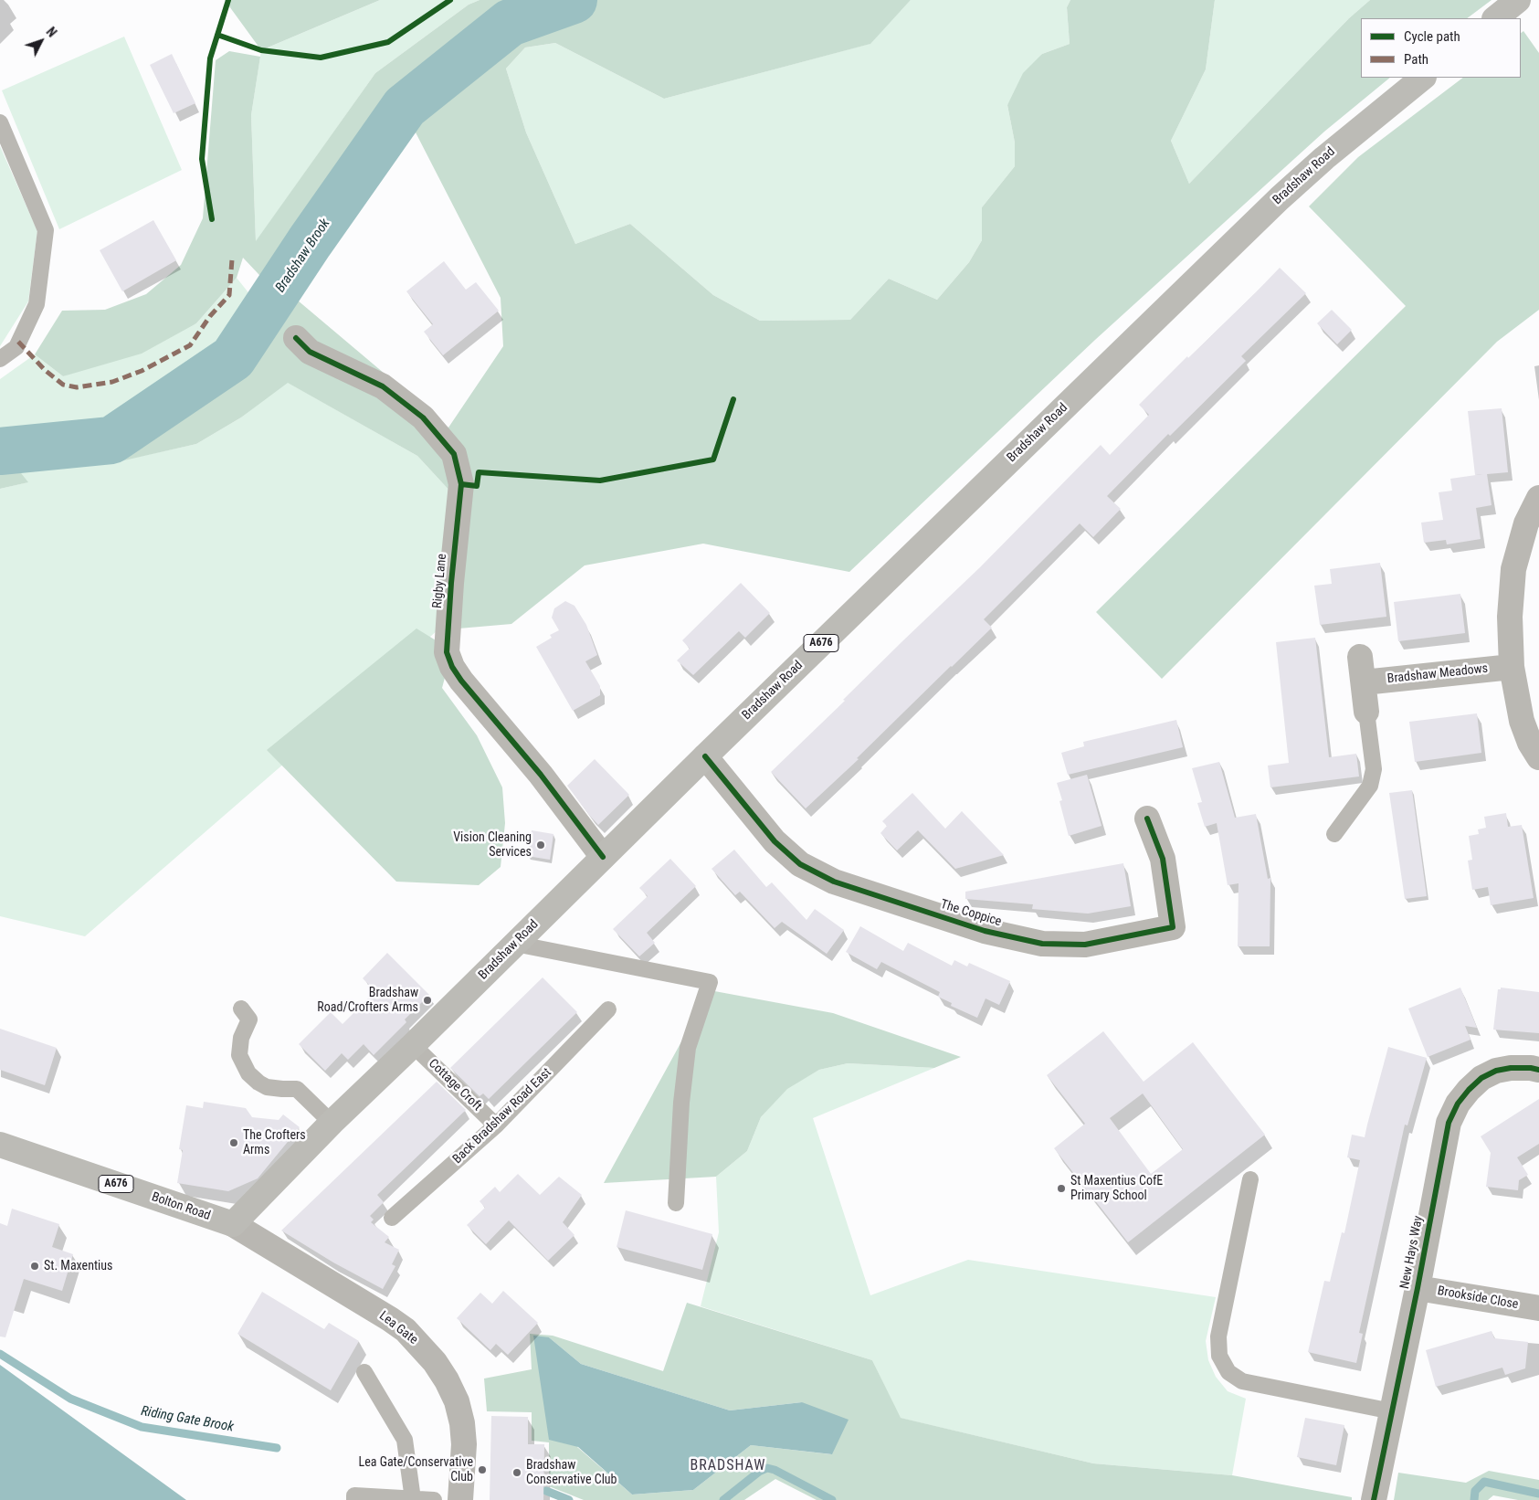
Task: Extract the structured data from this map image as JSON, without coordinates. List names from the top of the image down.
{
  "streets": {
    "main road": [
      "Bradshaw Road",
      "A676",
      "Bolton Road",
      "Lea Gate"
    ],
    "street": [
      "Rigby Lane",
      "Bradshaw Meadows",
      "The Coppice",
      "New Hays Way",
      "Brookside Close"
    ],
    "lane": ["Cottage Croft", "Back Bradshaw Road East"]
  },
  "crossings": [
    ["Bradshaw Road", "Rigby Lane"],
    ["Bradshaw Road", "The Coppice"],
    ["Bradshaw Road", "Cottage Croft"],
    ["Bradshaw Road", "Bolton Road"],
    ["Bradshaw Road", "Lea Gate"],
    ["Cottage Croft", "Back Bradshaw Road East"],
    ["Bolton Road", "Lea Gate"],
    ["New Hays Way", "Brookside Close"]
  ],
  "districts": ["BRADSHAW"],
  "water": ["Bradshaw Brook", "Riding Gate Brook"],
  "places": [
    "Vision Cleaning Services",
    "Bradshaw Road/Crofters Arms",
    "The Crofters Arms",
    "St Maxentius CofE Primary School",
    "St. Maxentius",
    "Lea Gate/Conservative Club",
    "Bradshaw Conservative Club"
  ],
  "legend": ["Cycle path", "Path"],
  "north": "top right"
}
